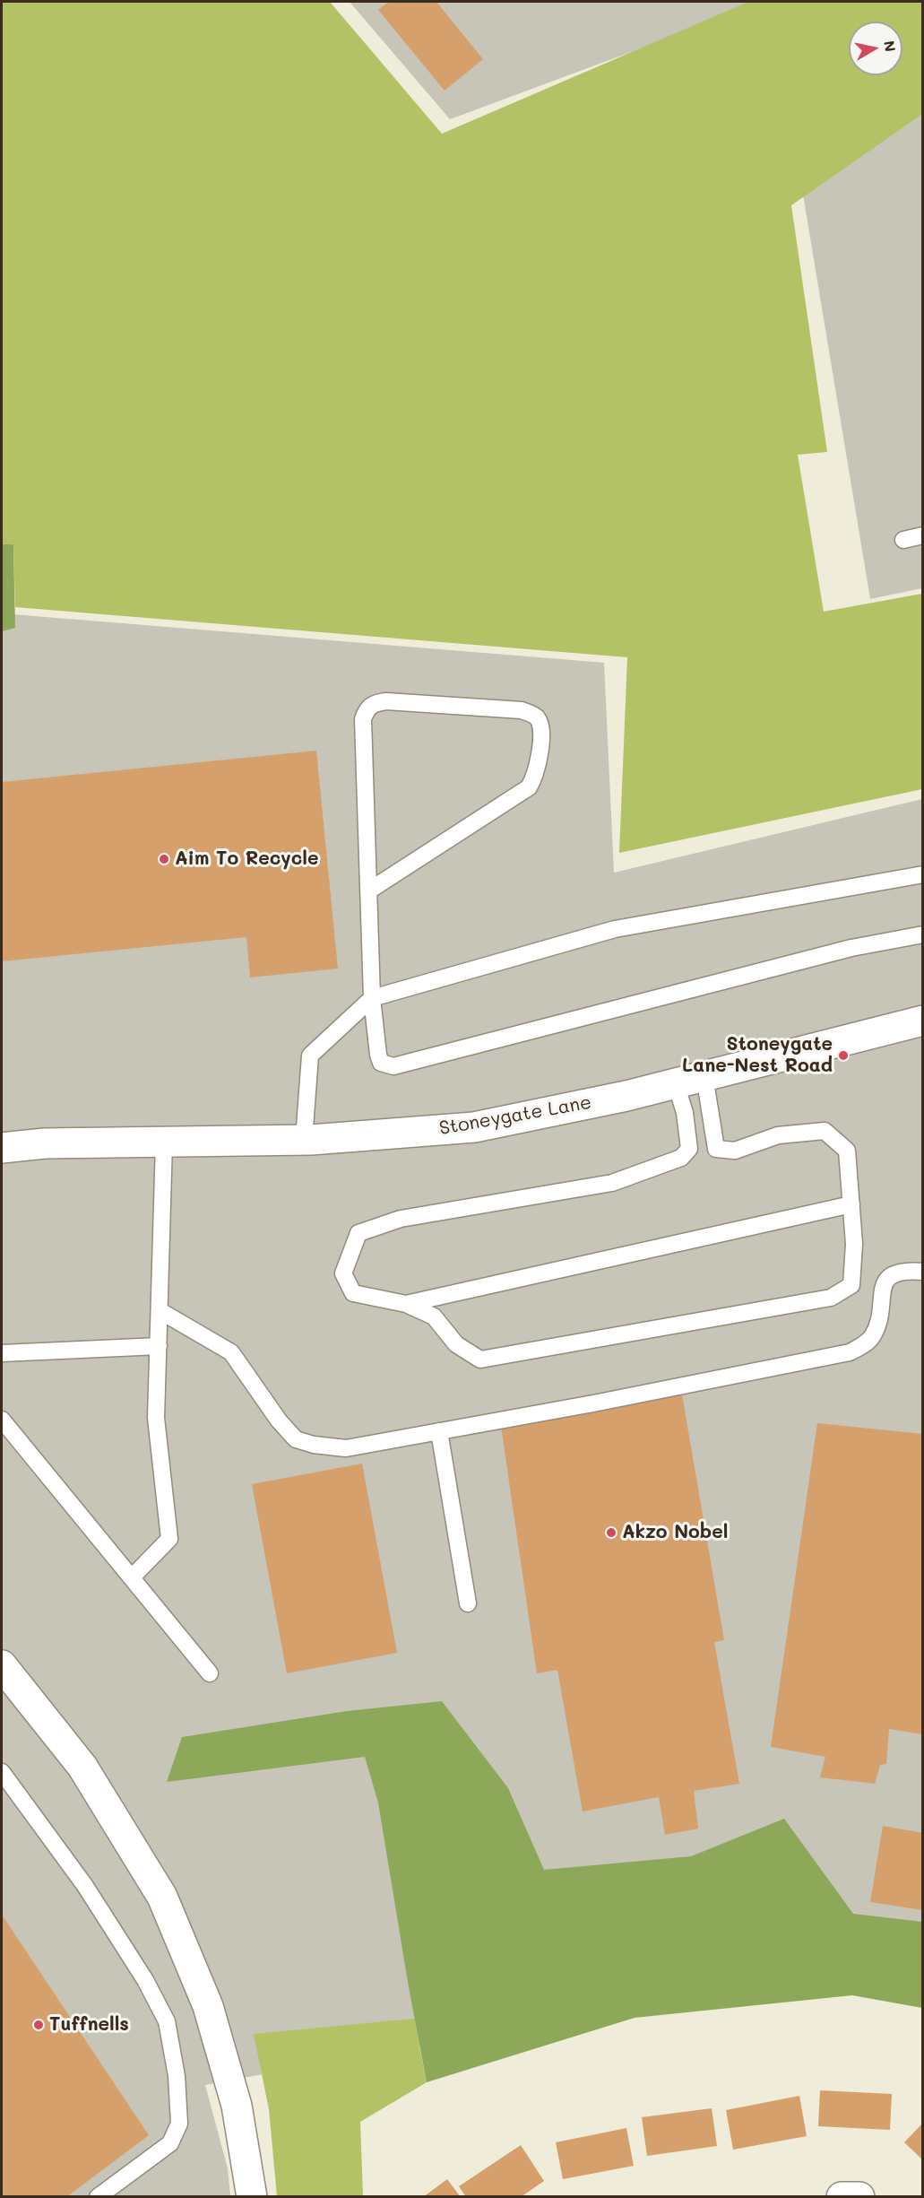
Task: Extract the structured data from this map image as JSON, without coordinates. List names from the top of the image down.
{
  "streets": {
    "street": ["Stoneygate Lane"]
  },
  "places": [
    "Aim To Recycle",
    "Stoneygate Lane-Nest Road",
    "Akzo Nobel",
    "Tuffnells"
  ],
  "north": "right"
}
